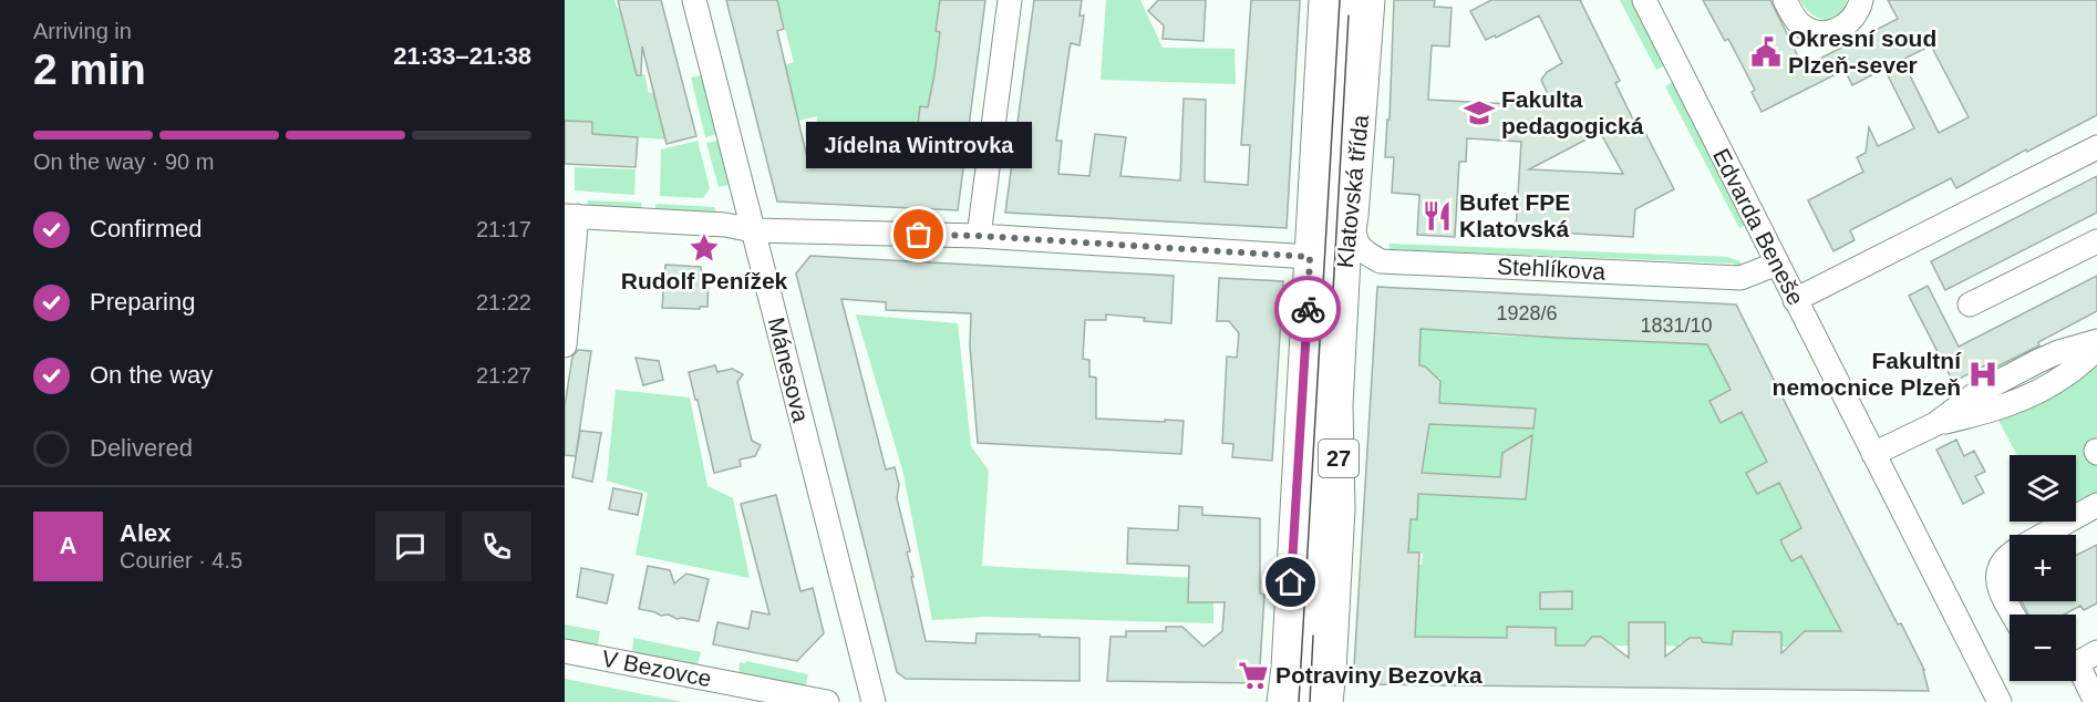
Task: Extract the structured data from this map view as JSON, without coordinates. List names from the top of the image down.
{
  "streets": {
    "main road": ["Klatovská třída", "27"],
    "street": [
      "Edvarda Beneše",
      "Stehlíkova",
      "Mánesova",
      "V Bezovce"
    ]
  },
  "crossings": [
    ["Klatovská třída", "Stehlíkova"],
    ["Edvarda Beneše", "Stehlíkova"]
  ],
  "places": {
    "public building": ["Okresní soud Plzeň-sever"],
    "school or university": ["Fakulta pedagogická"],
    "restaurant": ["Bufet FPE Klatovská"],
    "other": ["Jídelna Wintrovka"],
    "place": ["Rudolf Penížek"],
    "hospital": ["Fakultní nemocnice Plzeň"],
    "supermarket": ["Potraviny Bezovka"]
  },
  "house_numbers": ["1928/6", "1831/10"],
  "page": {
    "heading": ["2 min", "Arriving in", "21:33–21:38"],
    "panel": ["Alex", "Courier · 4.5"],
    "bar": "On the way · 90 m",
    "bubble": "Jídelna Wintrovka",
    "list": [
      ["Confirmed", "21:17"],
      ["Preparing", "21:22"],
      ["On the way", "21:27"],
      "Delivered"
    ],
    "map_buttons": ["+", "−"],
    "round": "A"
  }
}
